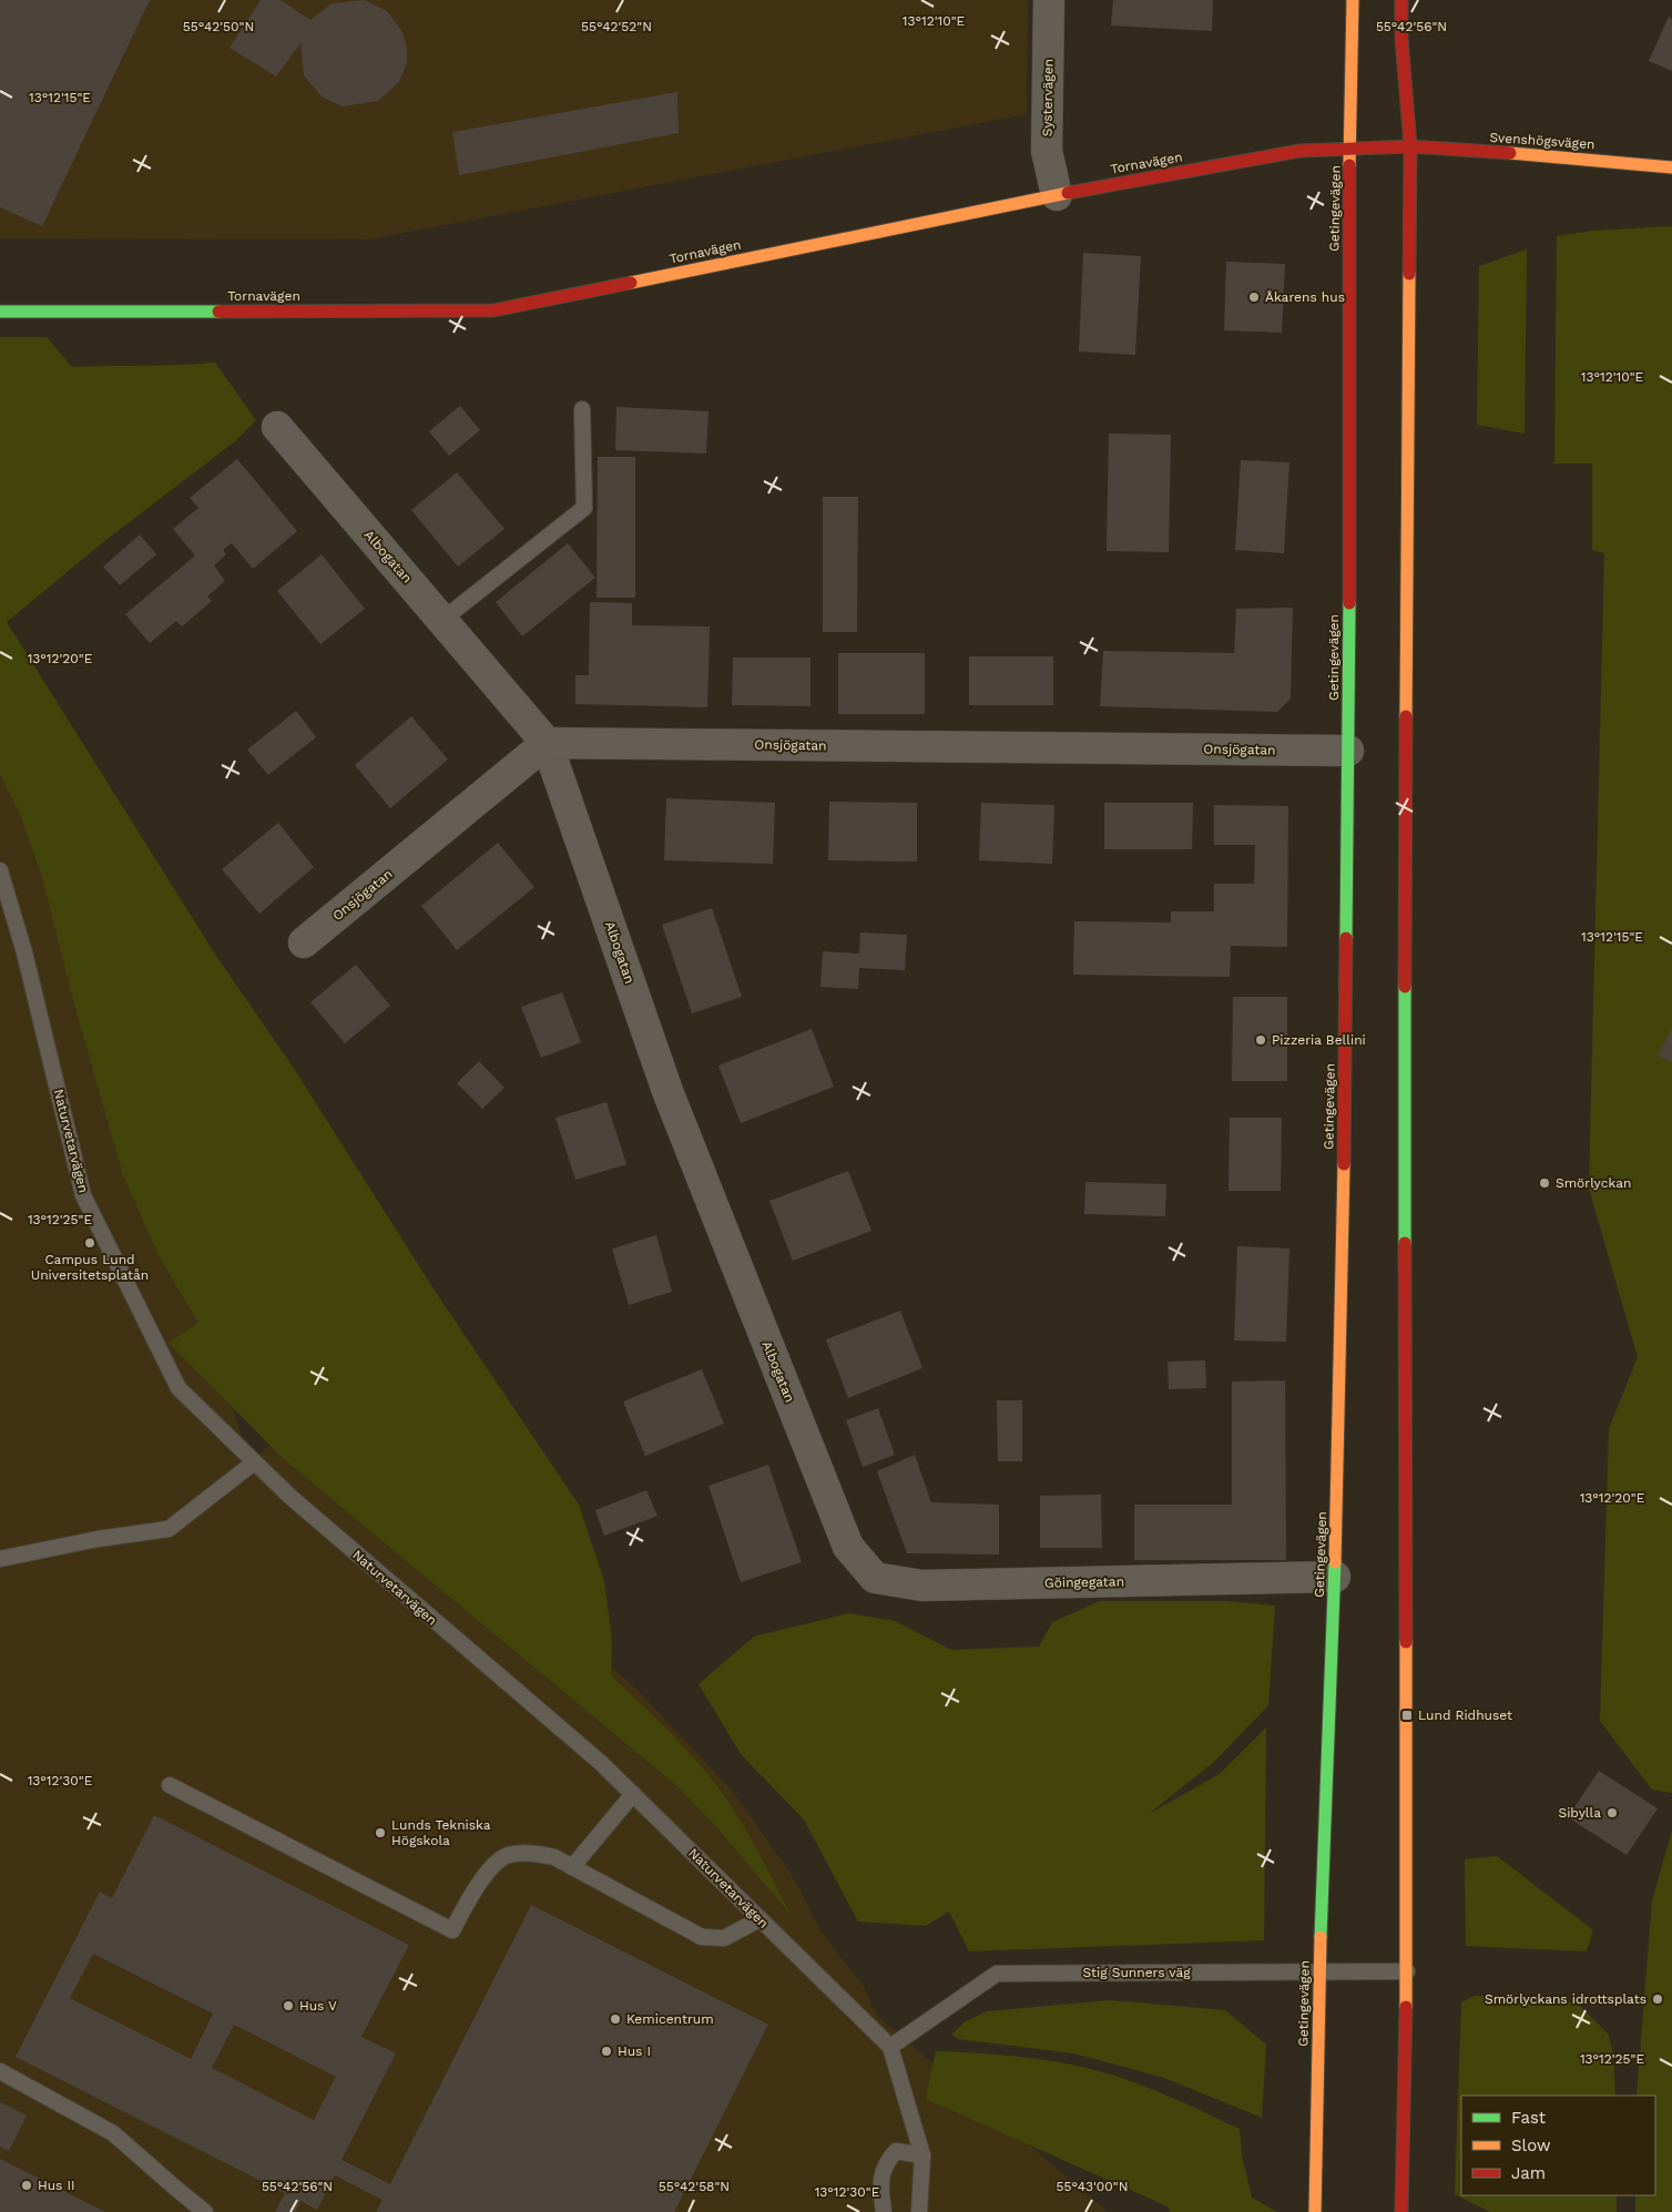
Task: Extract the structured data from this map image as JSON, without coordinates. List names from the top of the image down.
{
  "streets": {
    "main road": ["Svenshögsvägen", "Tornavägen", "Getingevägen"],
    "street": [
      "Systervägen",
      "Albogatan",
      "Onsjögatan",
      "Göingegatan"
    ],
    "lane": ["Naturvetarvägen", "Stig Sunners väg"]
  },
  "crossings": [
    ["Systervägen", "Tornavägen"],
    ["Svenshögsvägen", "Tornavägen"],
    ["Tornavägen", "Getingevägen"],
    ["Getingevägen", "Onsjögatan"],
    ["Getingevägen", "Göingegatan"],
    ["Getingevägen", "Stig Sunners väg"],
    ["Albogatan", "Onsjögatan"],
    ["Albogatan", "Göingegatan"],
    ["Naturvetarvägen", "Stig Sunners väg"]
  ],
  "places": {
    "other": [
      "Åkarens hus",
      "Pizzeria Bellini",
      "Smörlyckan",
      "Campus Lund Universitetsplatån",
      "Sibylla",
      "Lunds Tekniska Högskola",
      "Smörlyckans idrottsplats",
      "Hus V",
      "Kemicentrum",
      "Hus I",
      "Hus II"
    ],
    "transit": ["Lund Ridhuset"]
  },
  "legend": ["Fast", "Slow", "Jam"],
  "coordinates": [
    "13°12'10\"E",
    "55°42'50\"N",
    "55°42'52\"N",
    "55°42'56\"N",
    "13°12'15\"E",
    "13°12'20\"E",
    "13°12'25\"E",
    "13°12'30\"E",
    "55°42'58\"N",
    "55°43'00\"N"
  ]
}
